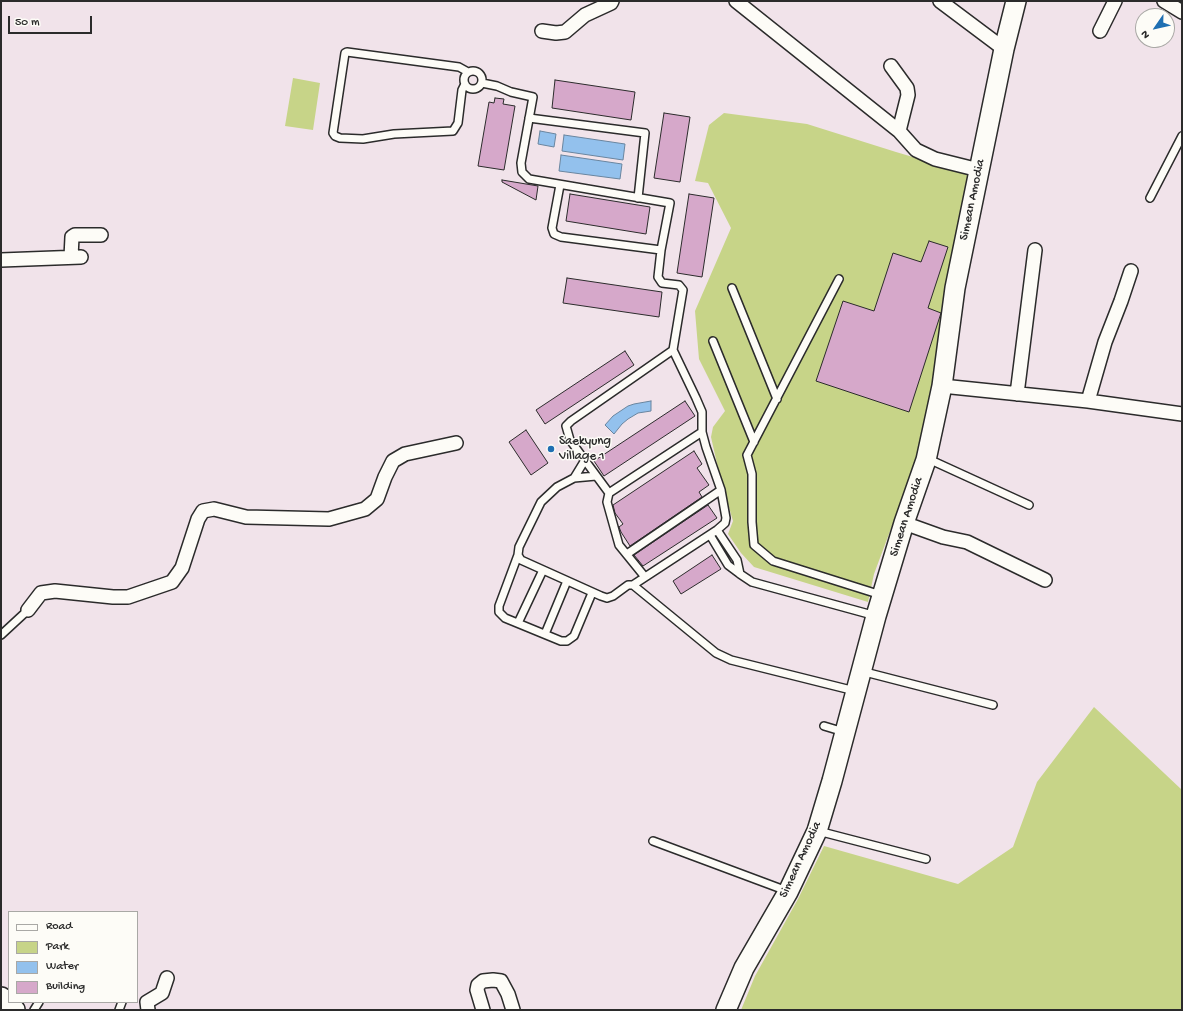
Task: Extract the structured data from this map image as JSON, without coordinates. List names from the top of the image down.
{
  "streets": {
    "street": ["Simean Amodia"]
  },
  "places": ["Saekyung Village 1"],
  "legend": [
    "Road",
    "Park",
    "Water",
    "Building"
  ],
  "scale_bar": "50 m",
  "north": "bottom left"
}
